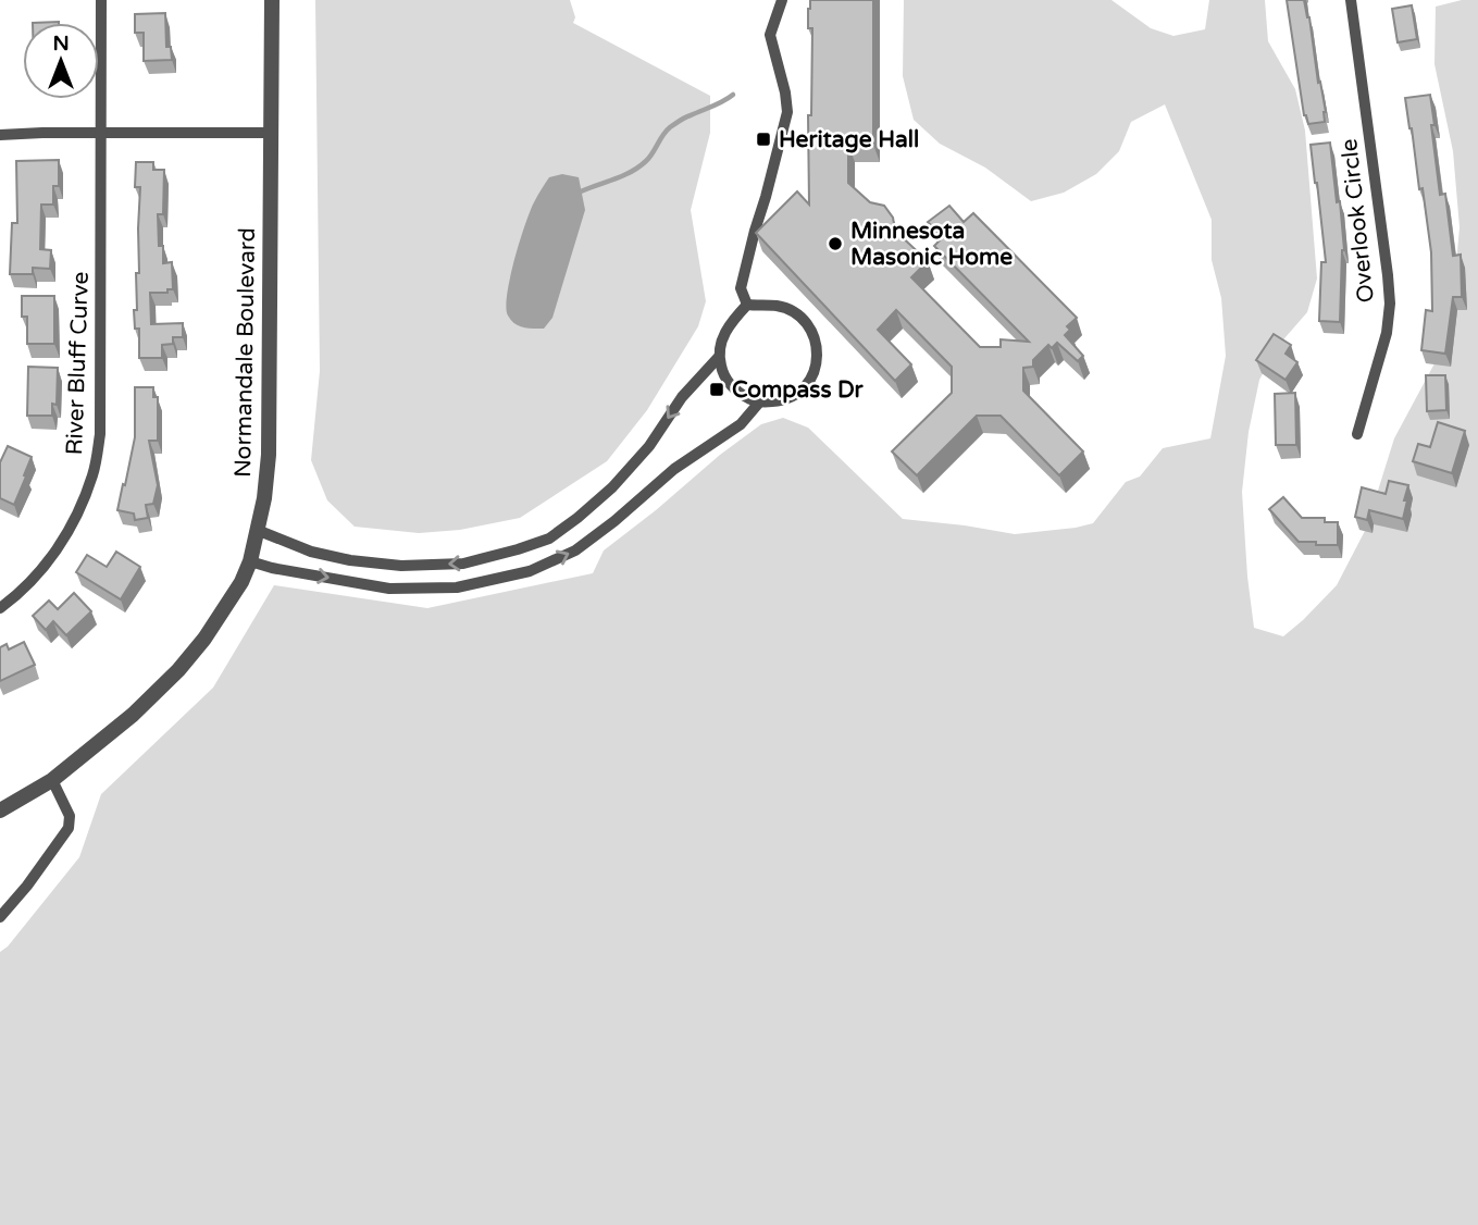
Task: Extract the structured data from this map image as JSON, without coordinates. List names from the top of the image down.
{
  "streets": {
    "street": ["Overlook Circle", "Normandale Boulevard", "River Bluff Curve"]
  },
  "places": {
    "transit": ["Heritage Hall", "Compass Dr"],
    "other": ["Minnesota Masonic Home"]
  },
  "north": "top"
}
